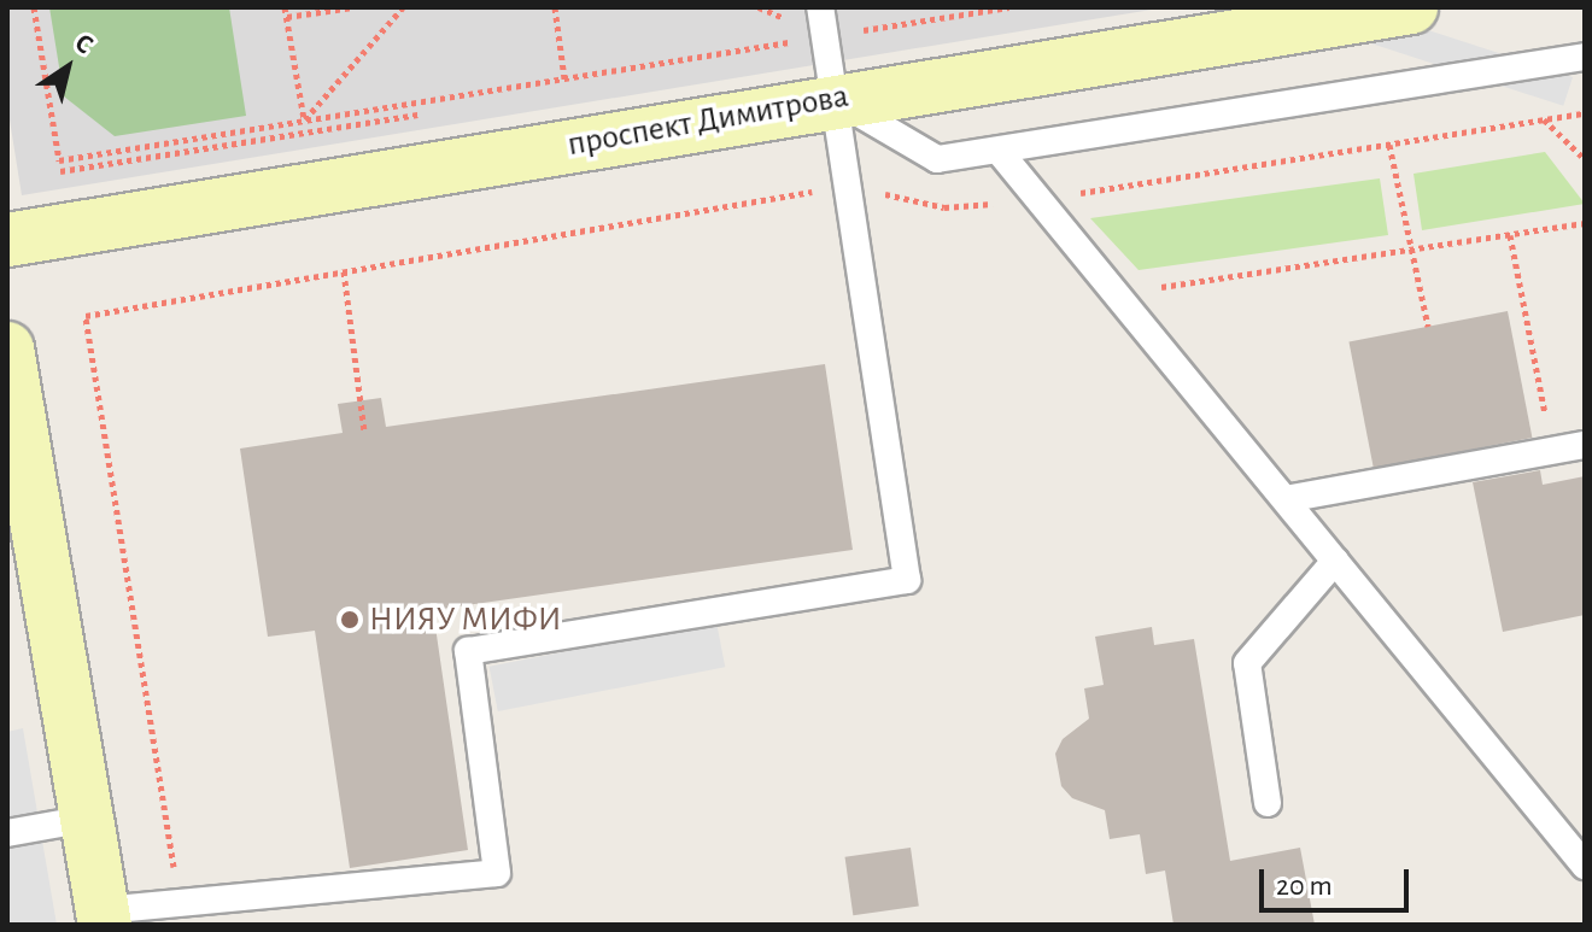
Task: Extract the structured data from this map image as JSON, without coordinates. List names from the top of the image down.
{
  "streets": {
    "main road": ["проспект Димитрова"]
  },
  "places": ["НИЯУ МИФИ"],
  "scale_bar": "20 m",
  "north": "top right"
}
